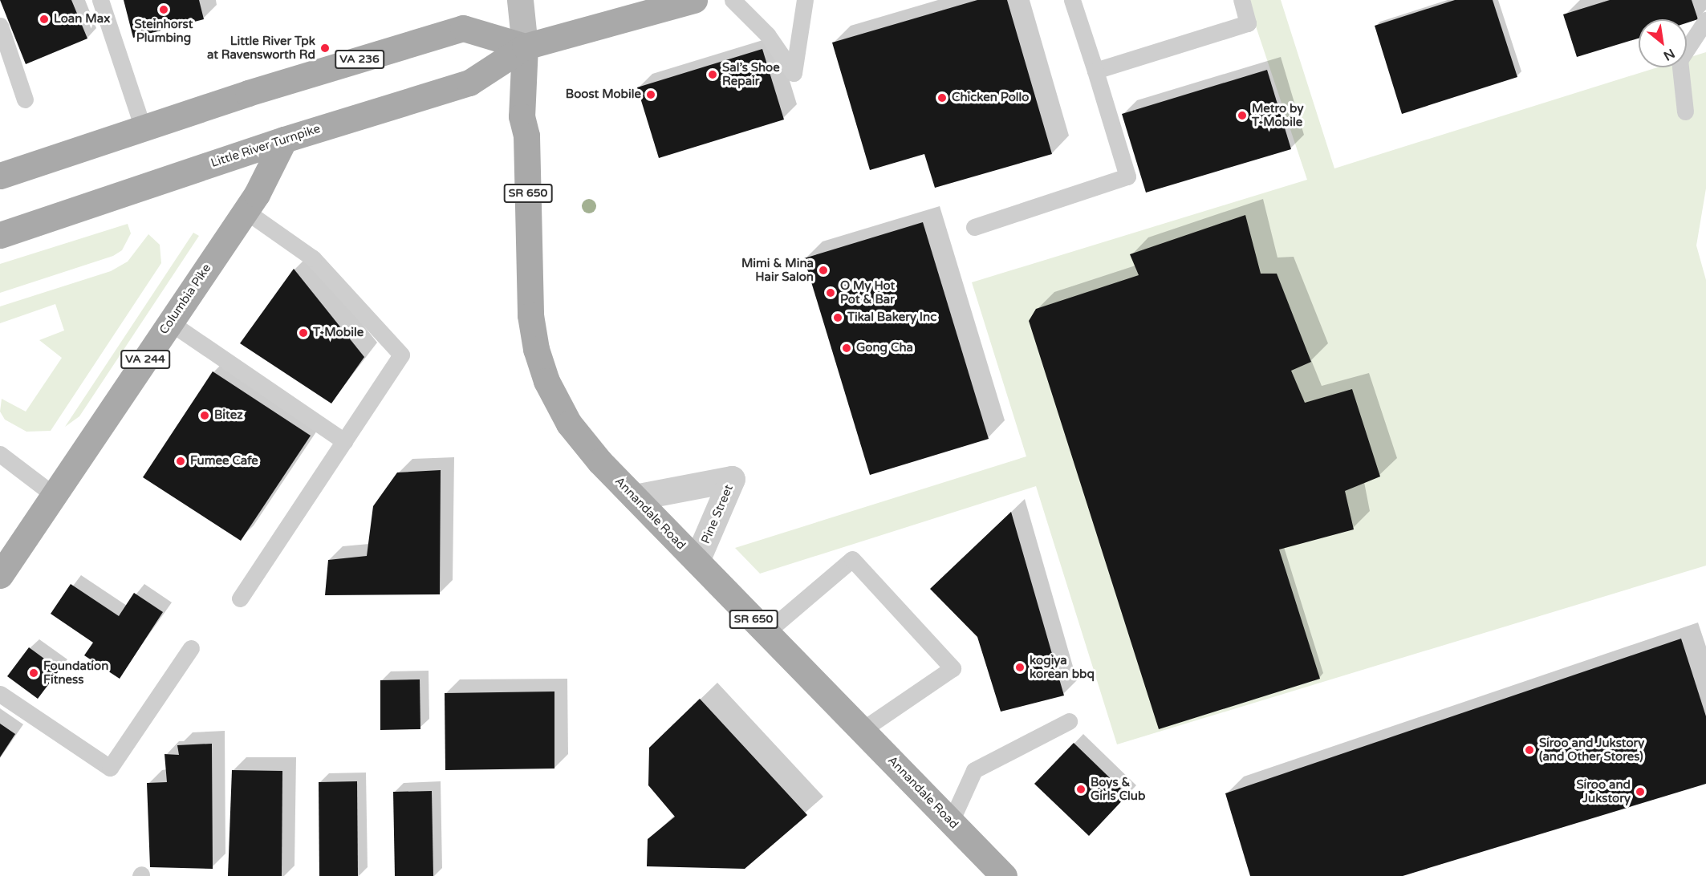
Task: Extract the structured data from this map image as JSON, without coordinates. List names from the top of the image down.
{
  "streets": {
    "main road": [
      "VA 236",
      "Little River Turnpike",
      "SR 650",
      "Columbia Pike",
      "VA 244",
      "Annandale Road"
    ],
    "street": ["Pine Street"]
  },
  "crossings": [
    ["VA 236", "Little River Turnpike"],
    ["VA 236", "Annandale Road"],
    ["Little River Turnpike", "Columbia Pike"],
    ["Little River Turnpike", "Annandale Road"],
    ["Annandale Road", "Pine Street"]
  ],
  "places": [
    "Steinhorst Plumbing",
    "Loan Max",
    "Little River Tpk at Ravensworth Rd",
    "Sal’s Shoe Repair",
    "Boost Mobile",
    "Chicken Pollo",
    "Metro by T-Mobile",
    "Mimi & Mina Hair Salon",
    "O My Hot Pot & Bar",
    "Tikal Bakery Inc",
    "T-Mobile",
    "Gong Cha",
    "Bitez",
    "Fumee Cafe",
    "kogiya korean bbq",
    "Foundation Fitness",
    "Siroo and Jukstory (and Other Stores)",
    "Boys & Girls Club",
    "Siroo and Jukstory"
  ],
  "north": "bottom right"
}
